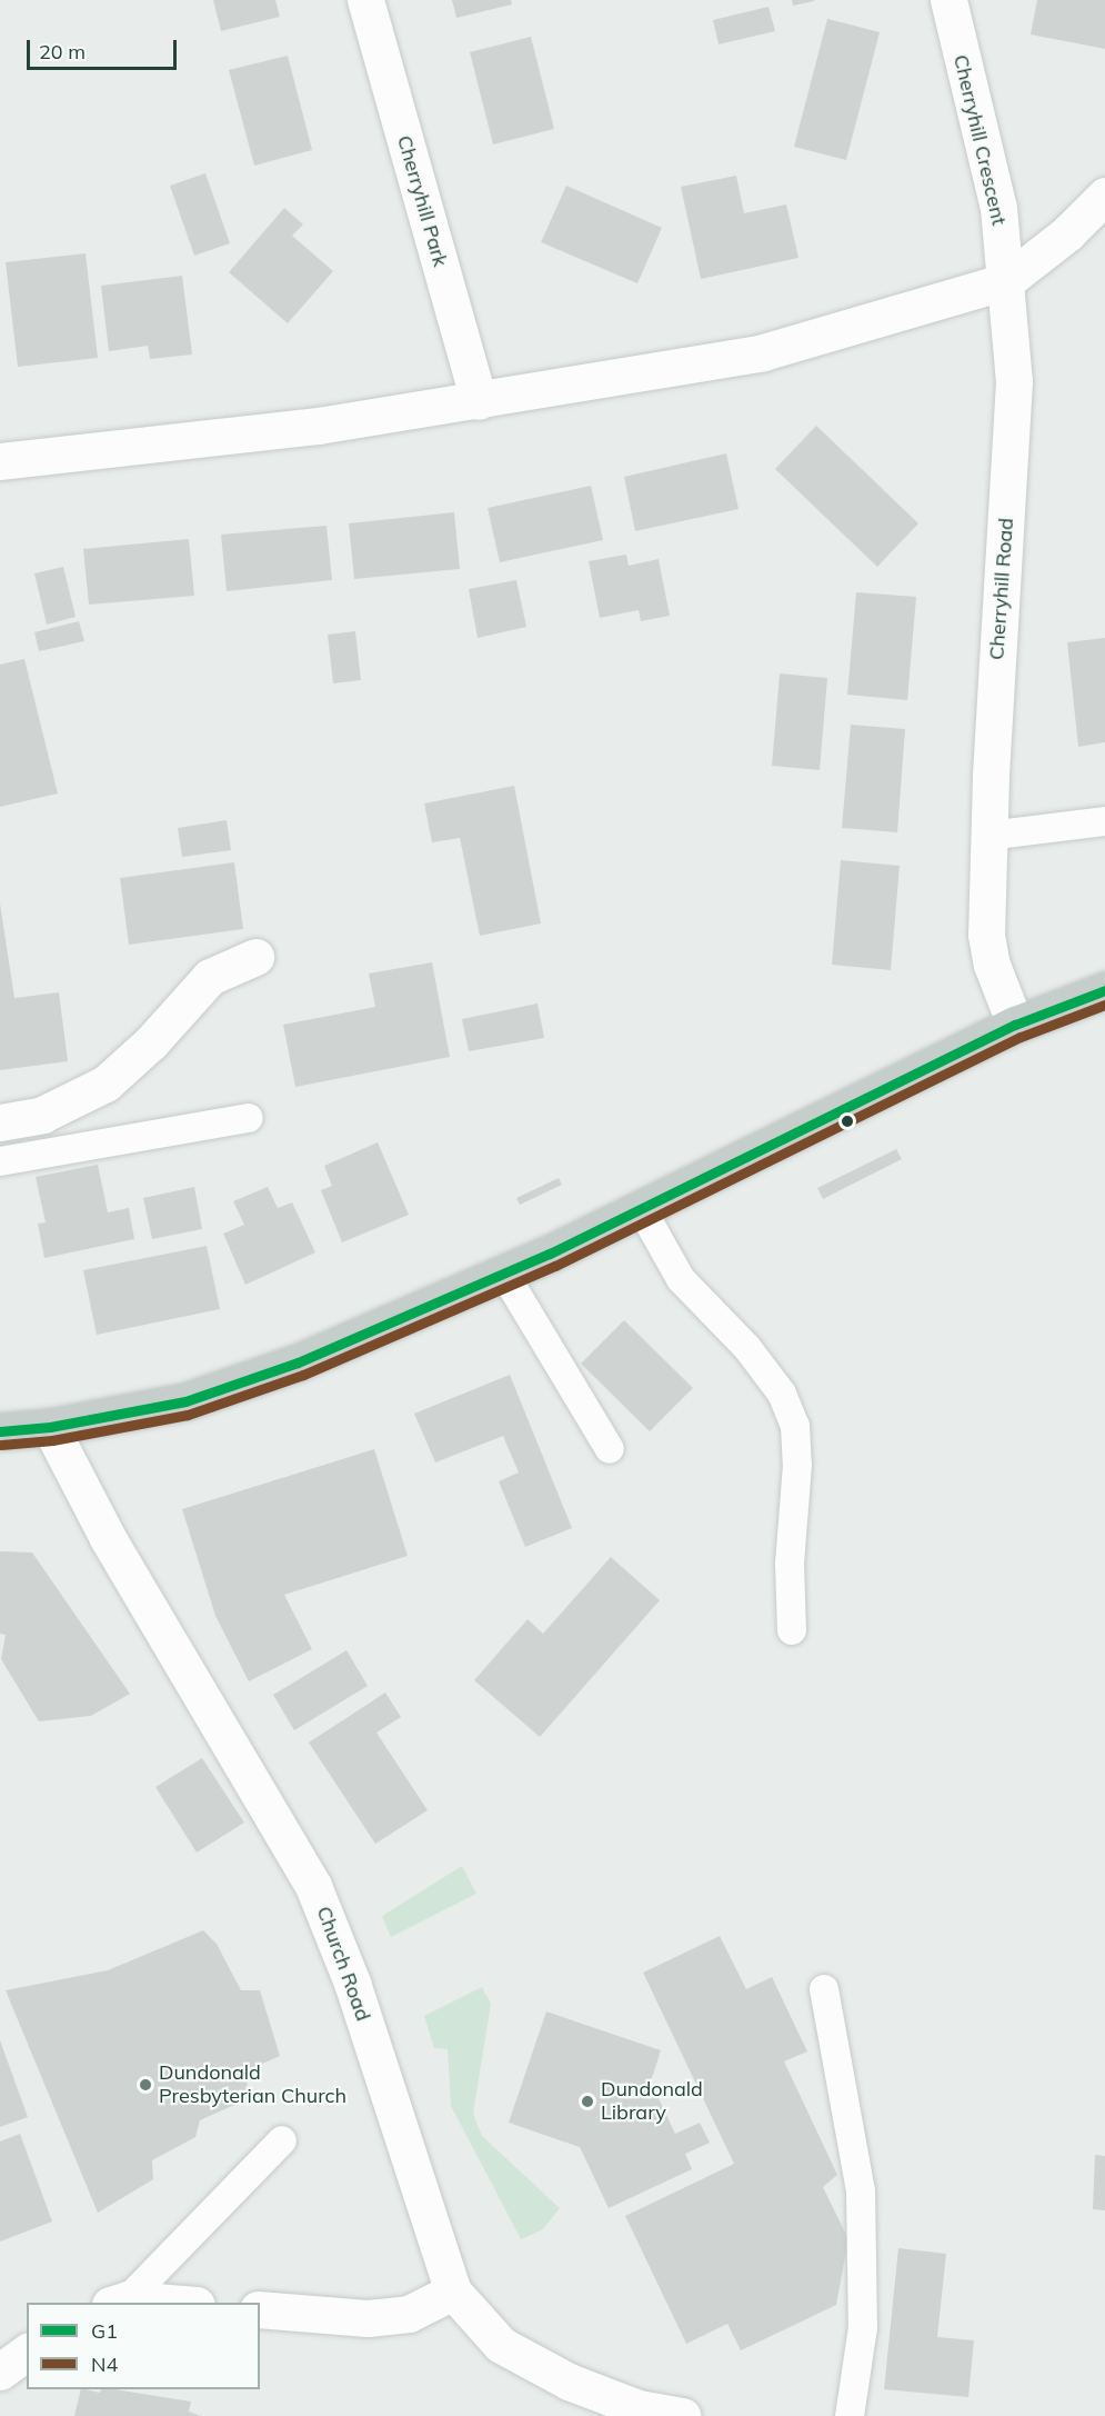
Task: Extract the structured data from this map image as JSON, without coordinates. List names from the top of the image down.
{
  "streets": {
    "street": [
      "Cherryhill Crescent",
      "Cherryhill Park",
      "Cherryhill Road",
      "Church Road"
    ]
  },
  "crossings": [
    ["Cherryhill Crescent", "Cherryhill Road"]
  ],
  "places": ["Dundonald Presbyterian Church", "Dundonald Library"],
  "lines": ["transit line G1", "transit line N4"],
  "legend": ["G1", "N4"],
  "scale_bar": "20 m"
}
